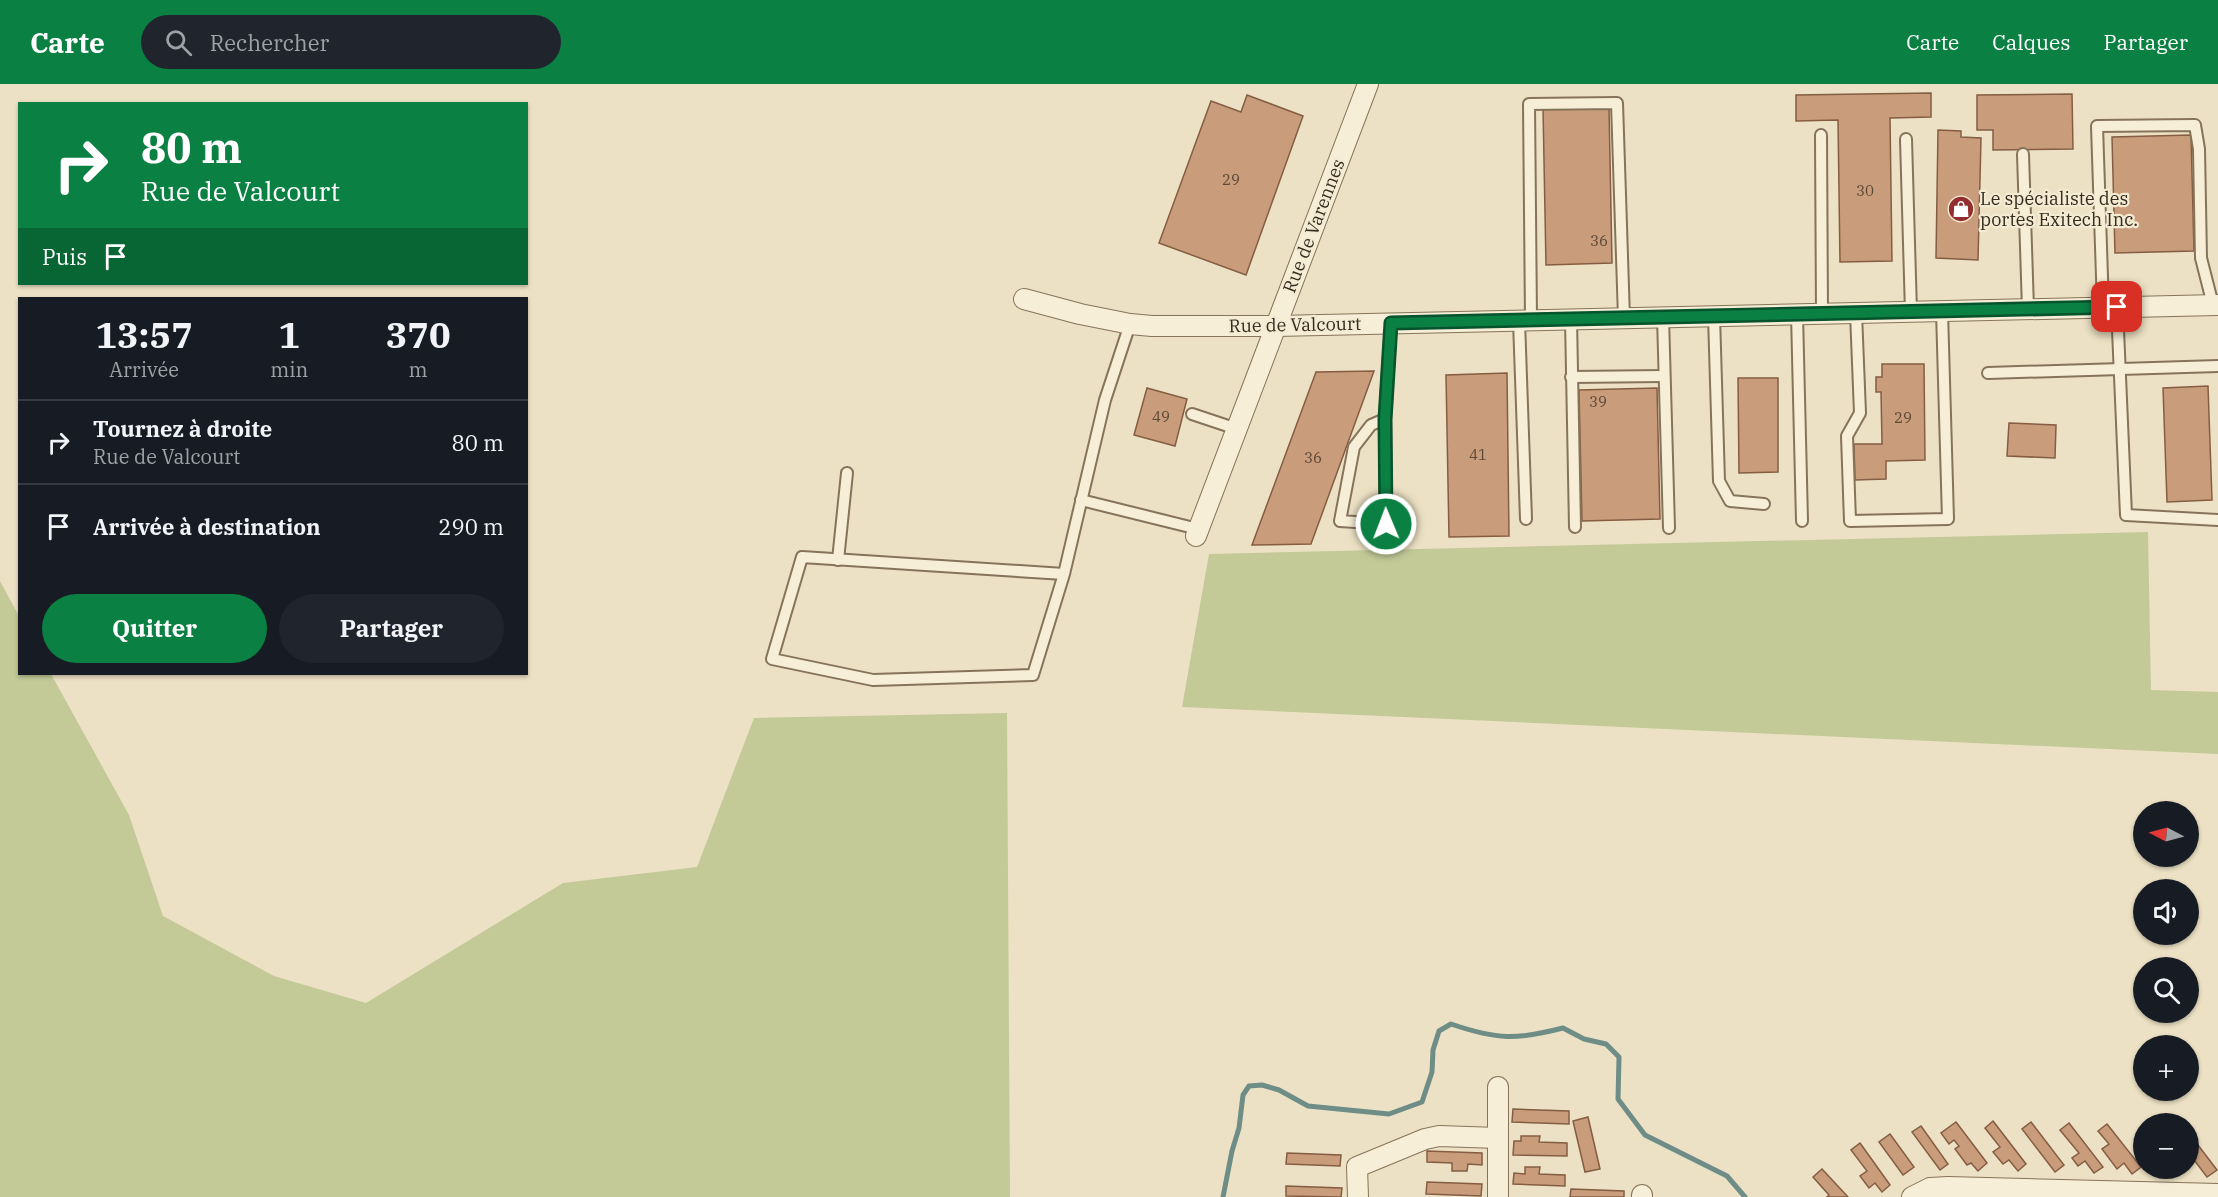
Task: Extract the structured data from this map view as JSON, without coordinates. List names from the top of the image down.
{
  "streets": {
    "street": ["Rue de Varennes", "Rue de Valcourt"]
  },
  "crossings": [
    ["Rue de Varennes", "Rue de Valcourt"]
  ],
  "places": {
    "shop": ["Le spécialiste des portes Exitech Inc."]
  },
  "house_numbers": [
    "29",
    "30",
    "36",
    "39",
    "49",
    "29",
    "41",
    "36"
  ],
  "north": "left",
  "page": {
    "header": "Carte",
    "search": "Rechercher",
    "nav": ["Carte", "Calques", "Partager"],
    "turn": ["80 m", "Rue de Valcourt"],
    "then": "Puis",
    "eta": [
      "13:57",
      "Arrivée",
      "1",
      "min",
      "370",
      "m"
    ],
    "list": [
      {
        "name": "Tournez à droite",
        "note": "Rue de Valcourt",
        "value": "80 m"
      },
      {
        "name": "Arrivée à destination",
        "value": "290 m"
      }
    ],
    "buttons": ["Quitter", "Partager"],
    "map_buttons": ["+", "−"]
  }
}
